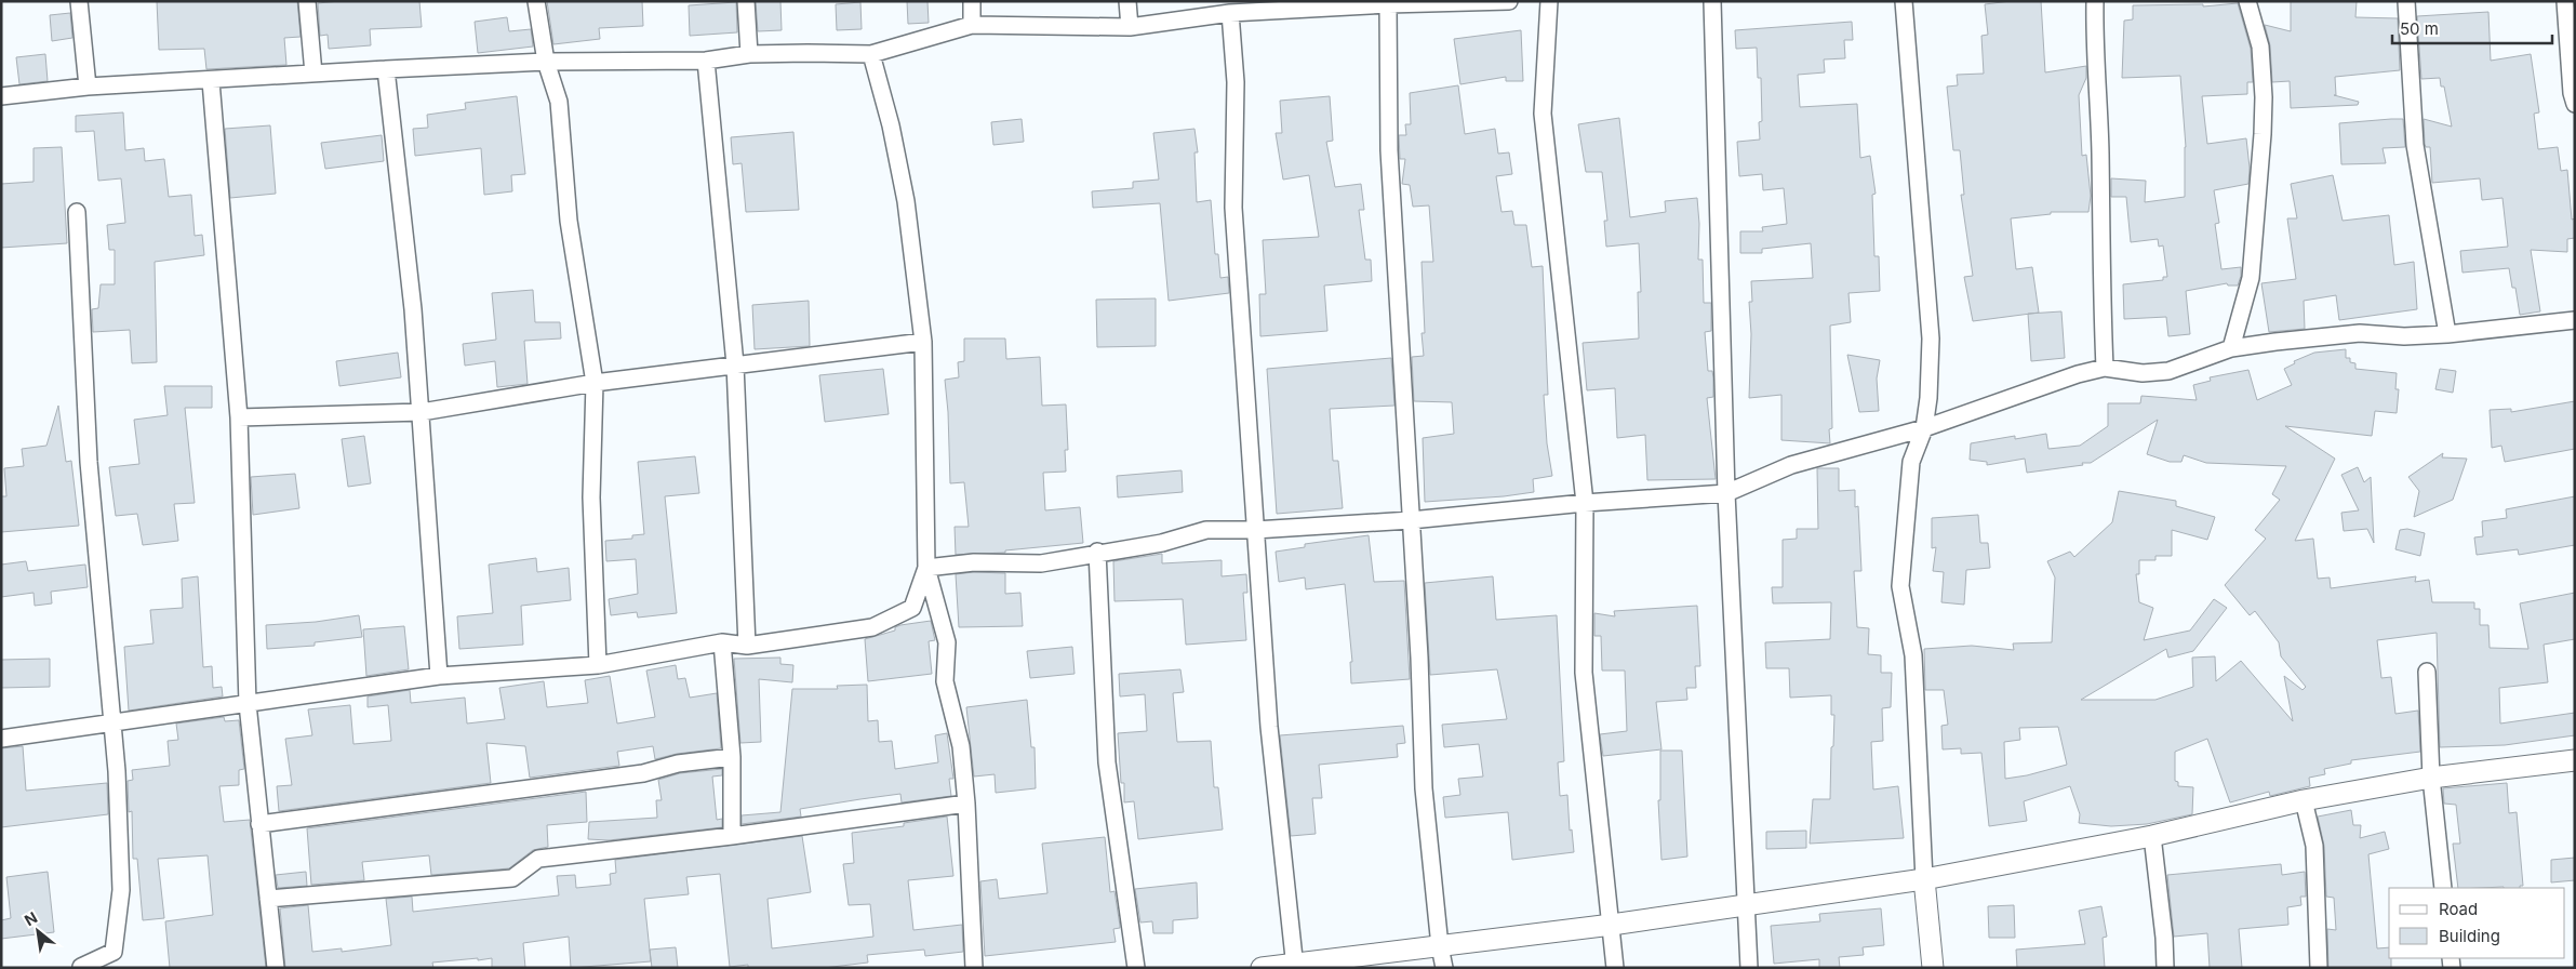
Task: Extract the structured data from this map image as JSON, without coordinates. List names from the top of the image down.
{
  "legend": ["Road", "Building"],
  "scale_bar": "50 m",
  "north": "top left"
}
